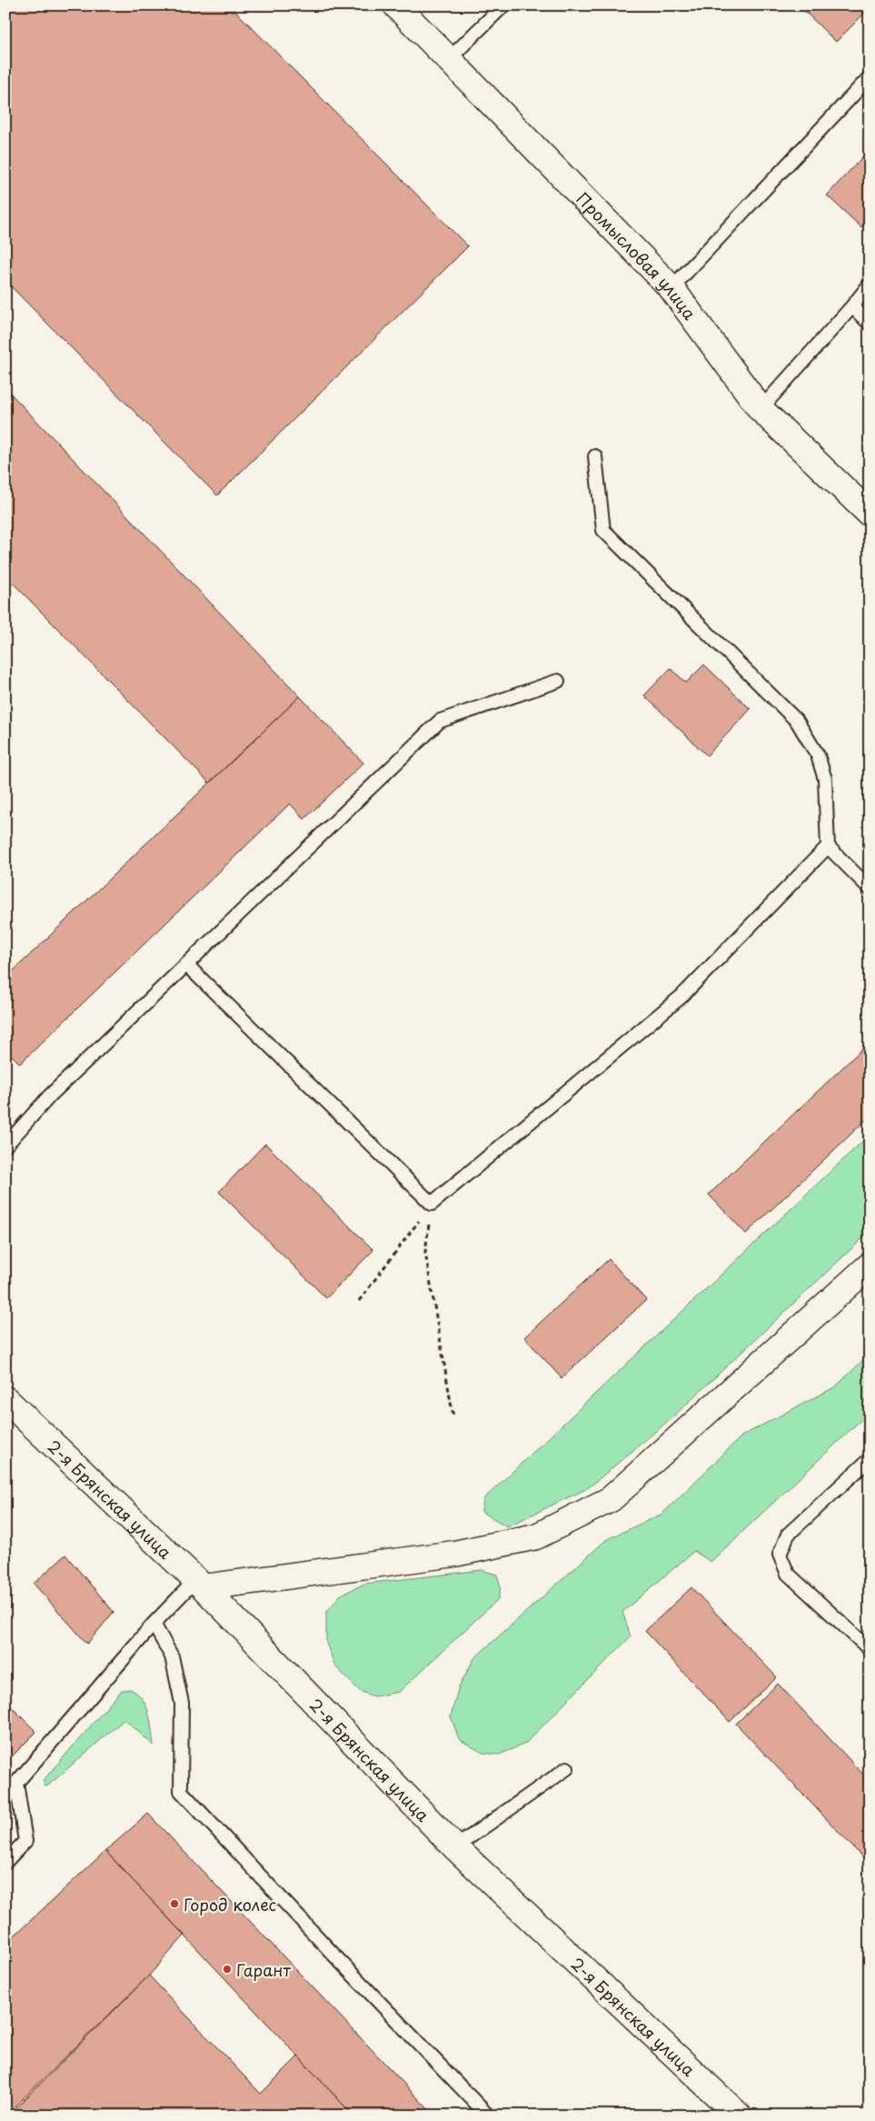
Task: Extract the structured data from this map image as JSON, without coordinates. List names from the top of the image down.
{
  "streets": {
    "street": ["Промысловая улица", "2-я Брянская улица"]
  },
  "places": ["Город колес", "Гарант"]
}
